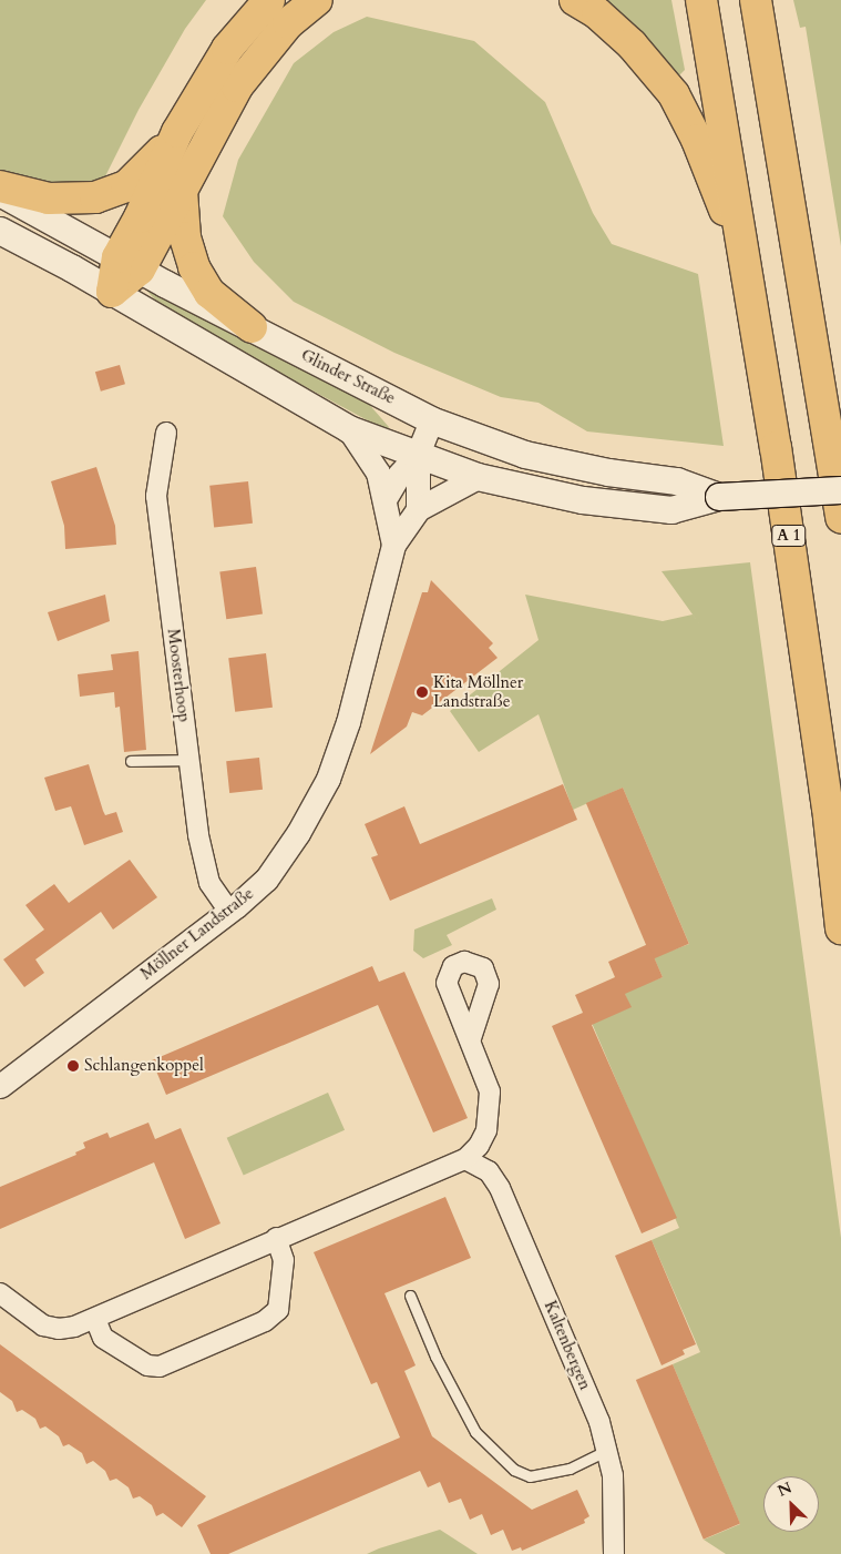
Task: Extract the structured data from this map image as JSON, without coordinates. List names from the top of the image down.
{
  "streets": {
    "highway": ["A 1"],
    "main road": ["Glinder Straße"],
    "street": ["Moosterhoop", "Möllner Landstraße", "Kaltenbergen"]
  },
  "crossings": [
    ["Glinder Straße", "Möllner Landstraße"],
    ["Moosterhoop", "Möllner Landstraße"]
  ],
  "places": ["Kita Möllner Landstraße", "Schlangenkoppel"],
  "north": "top left"
}
